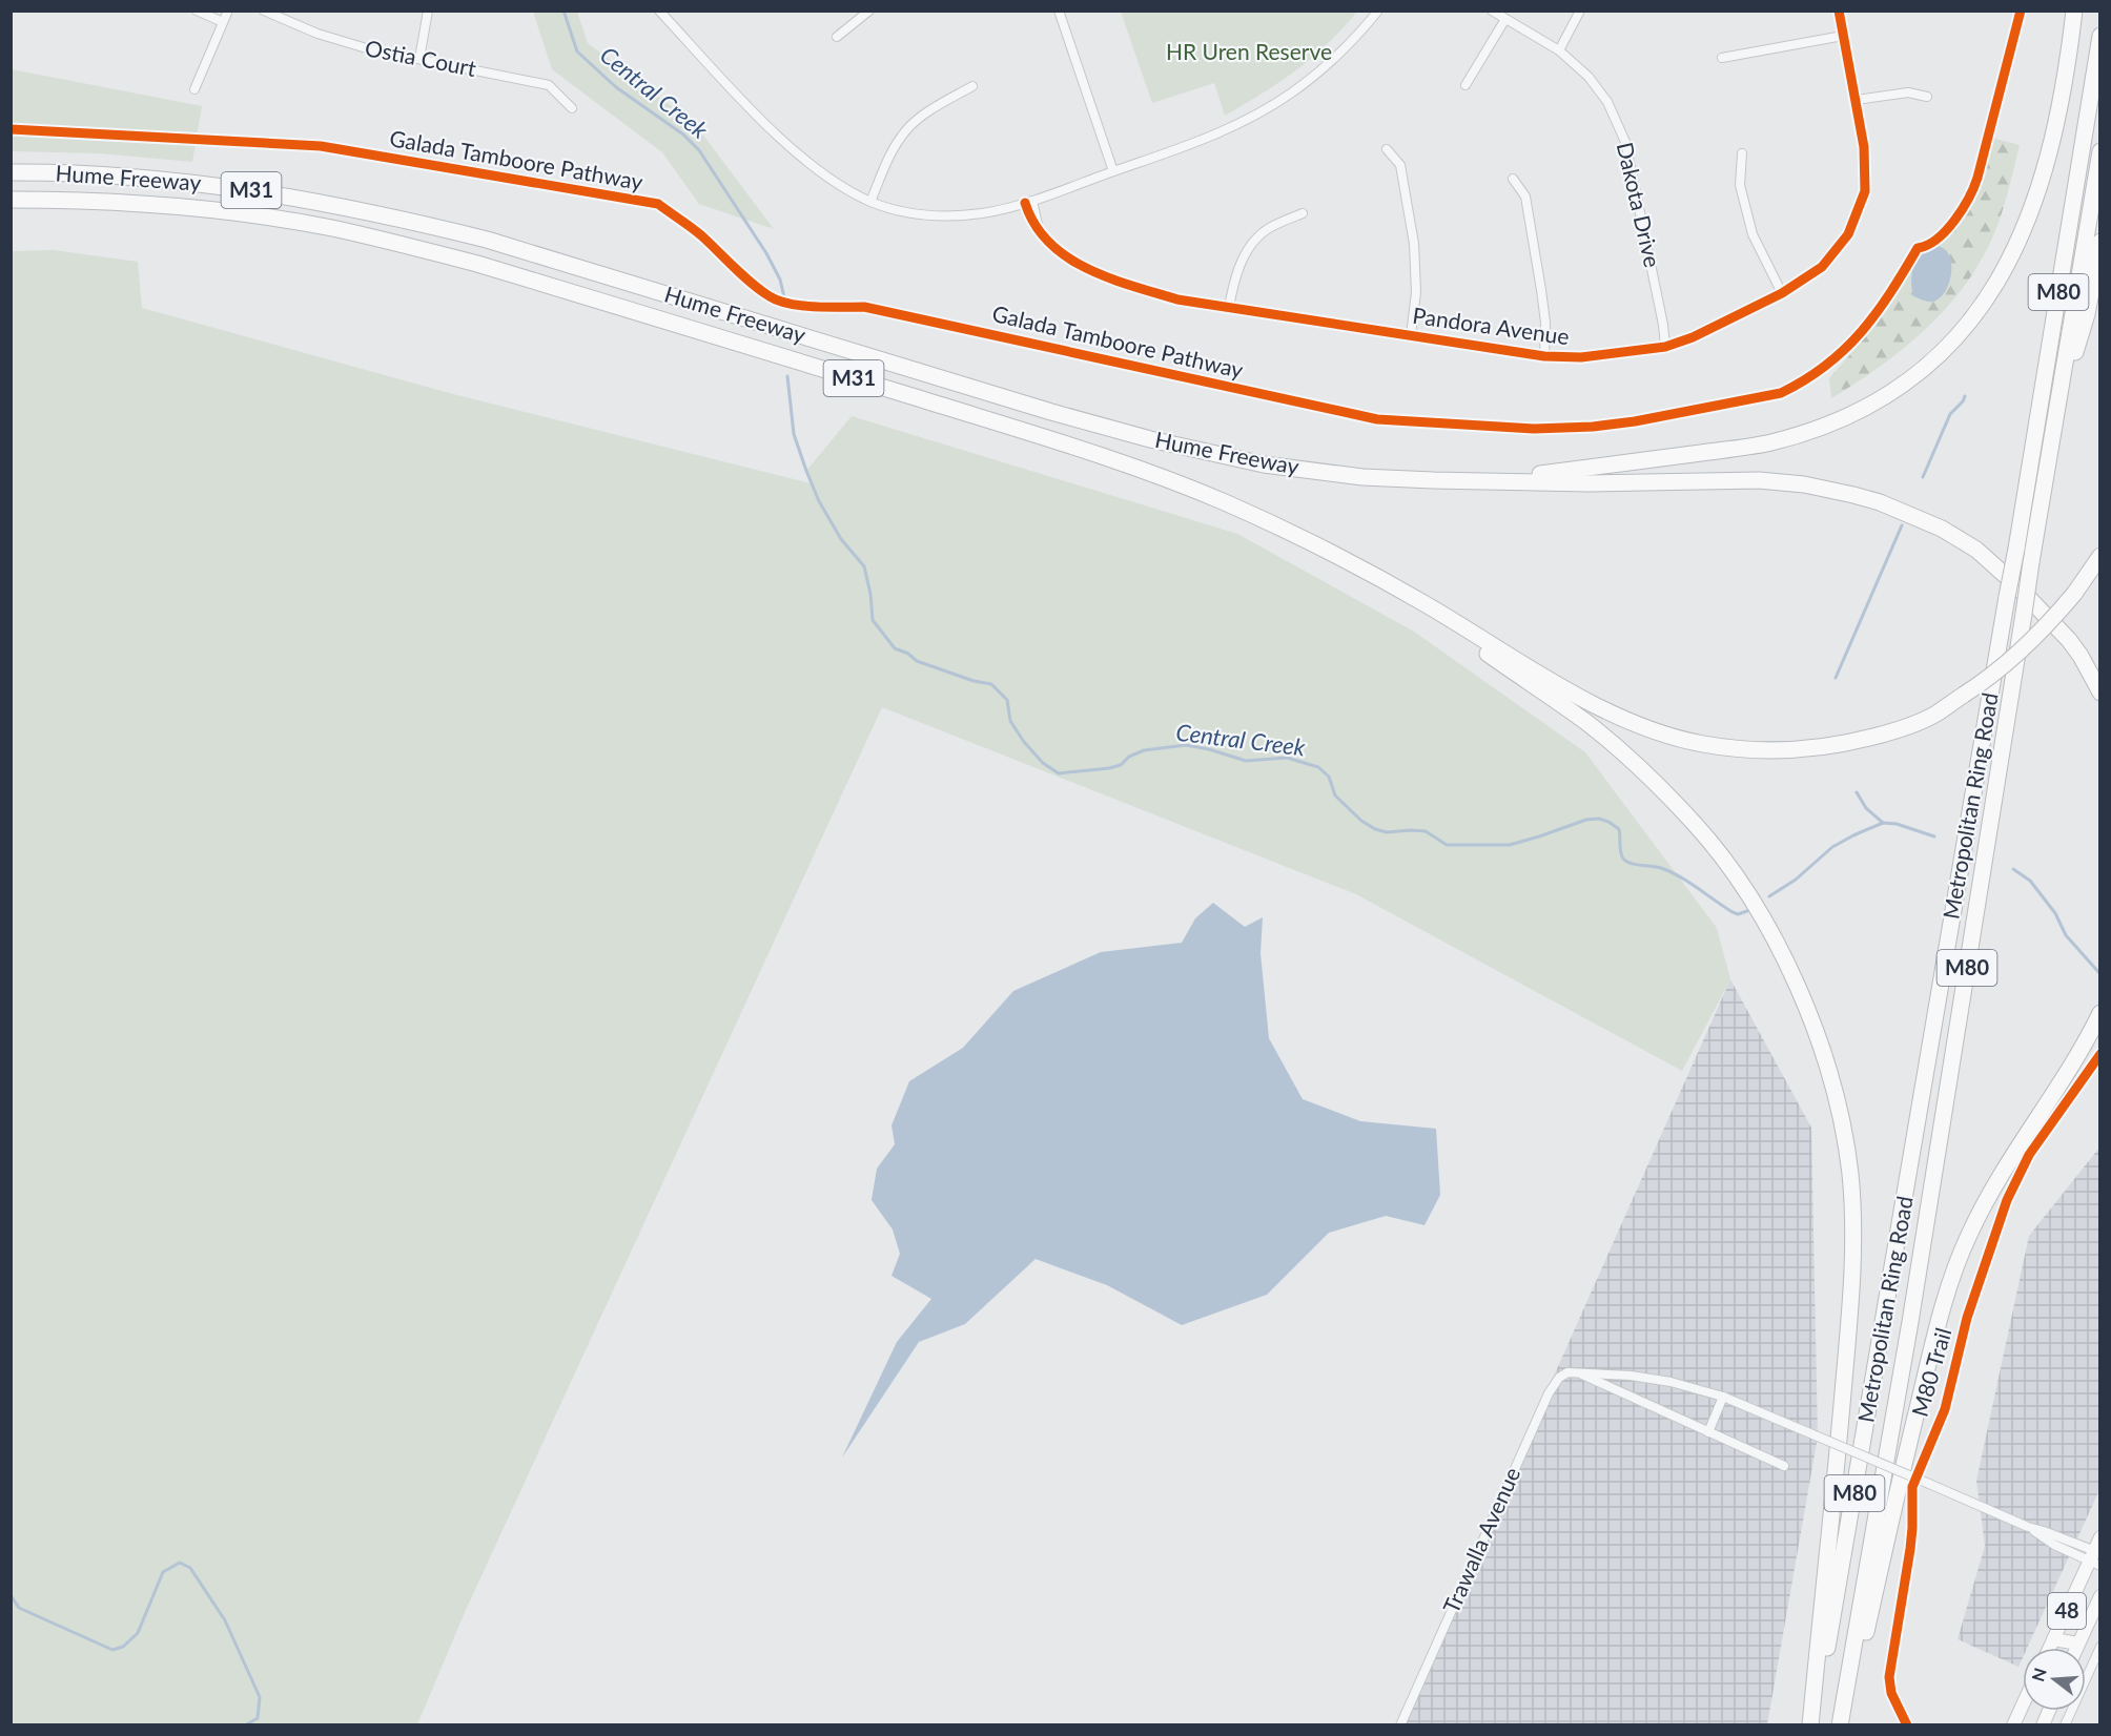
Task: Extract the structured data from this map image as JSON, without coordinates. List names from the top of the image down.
{
  "streets": {
    "highway": [
      "Hume Freeway",
      "M31",
      "M80",
      "Metropolitan Ring Road"
    ],
    "main road": ["48"],
    "street": [
      "Ostia Court",
      "Dakota Drive",
      "Pandora Avenue",
      "Trawalla Avenue"
    ],
    "cycle path": ["Galada Tamboore Pathway", "M80 Trail"]
  },
  "crossings": [
    ["Dakota Drive", "Pandora Avenue"],
    ["M80", "Metropolitan Ring Road"]
  ],
  "water": ["Central Creek"],
  "parks": ["HR Uren Reserve"],
  "north": "left"
}
